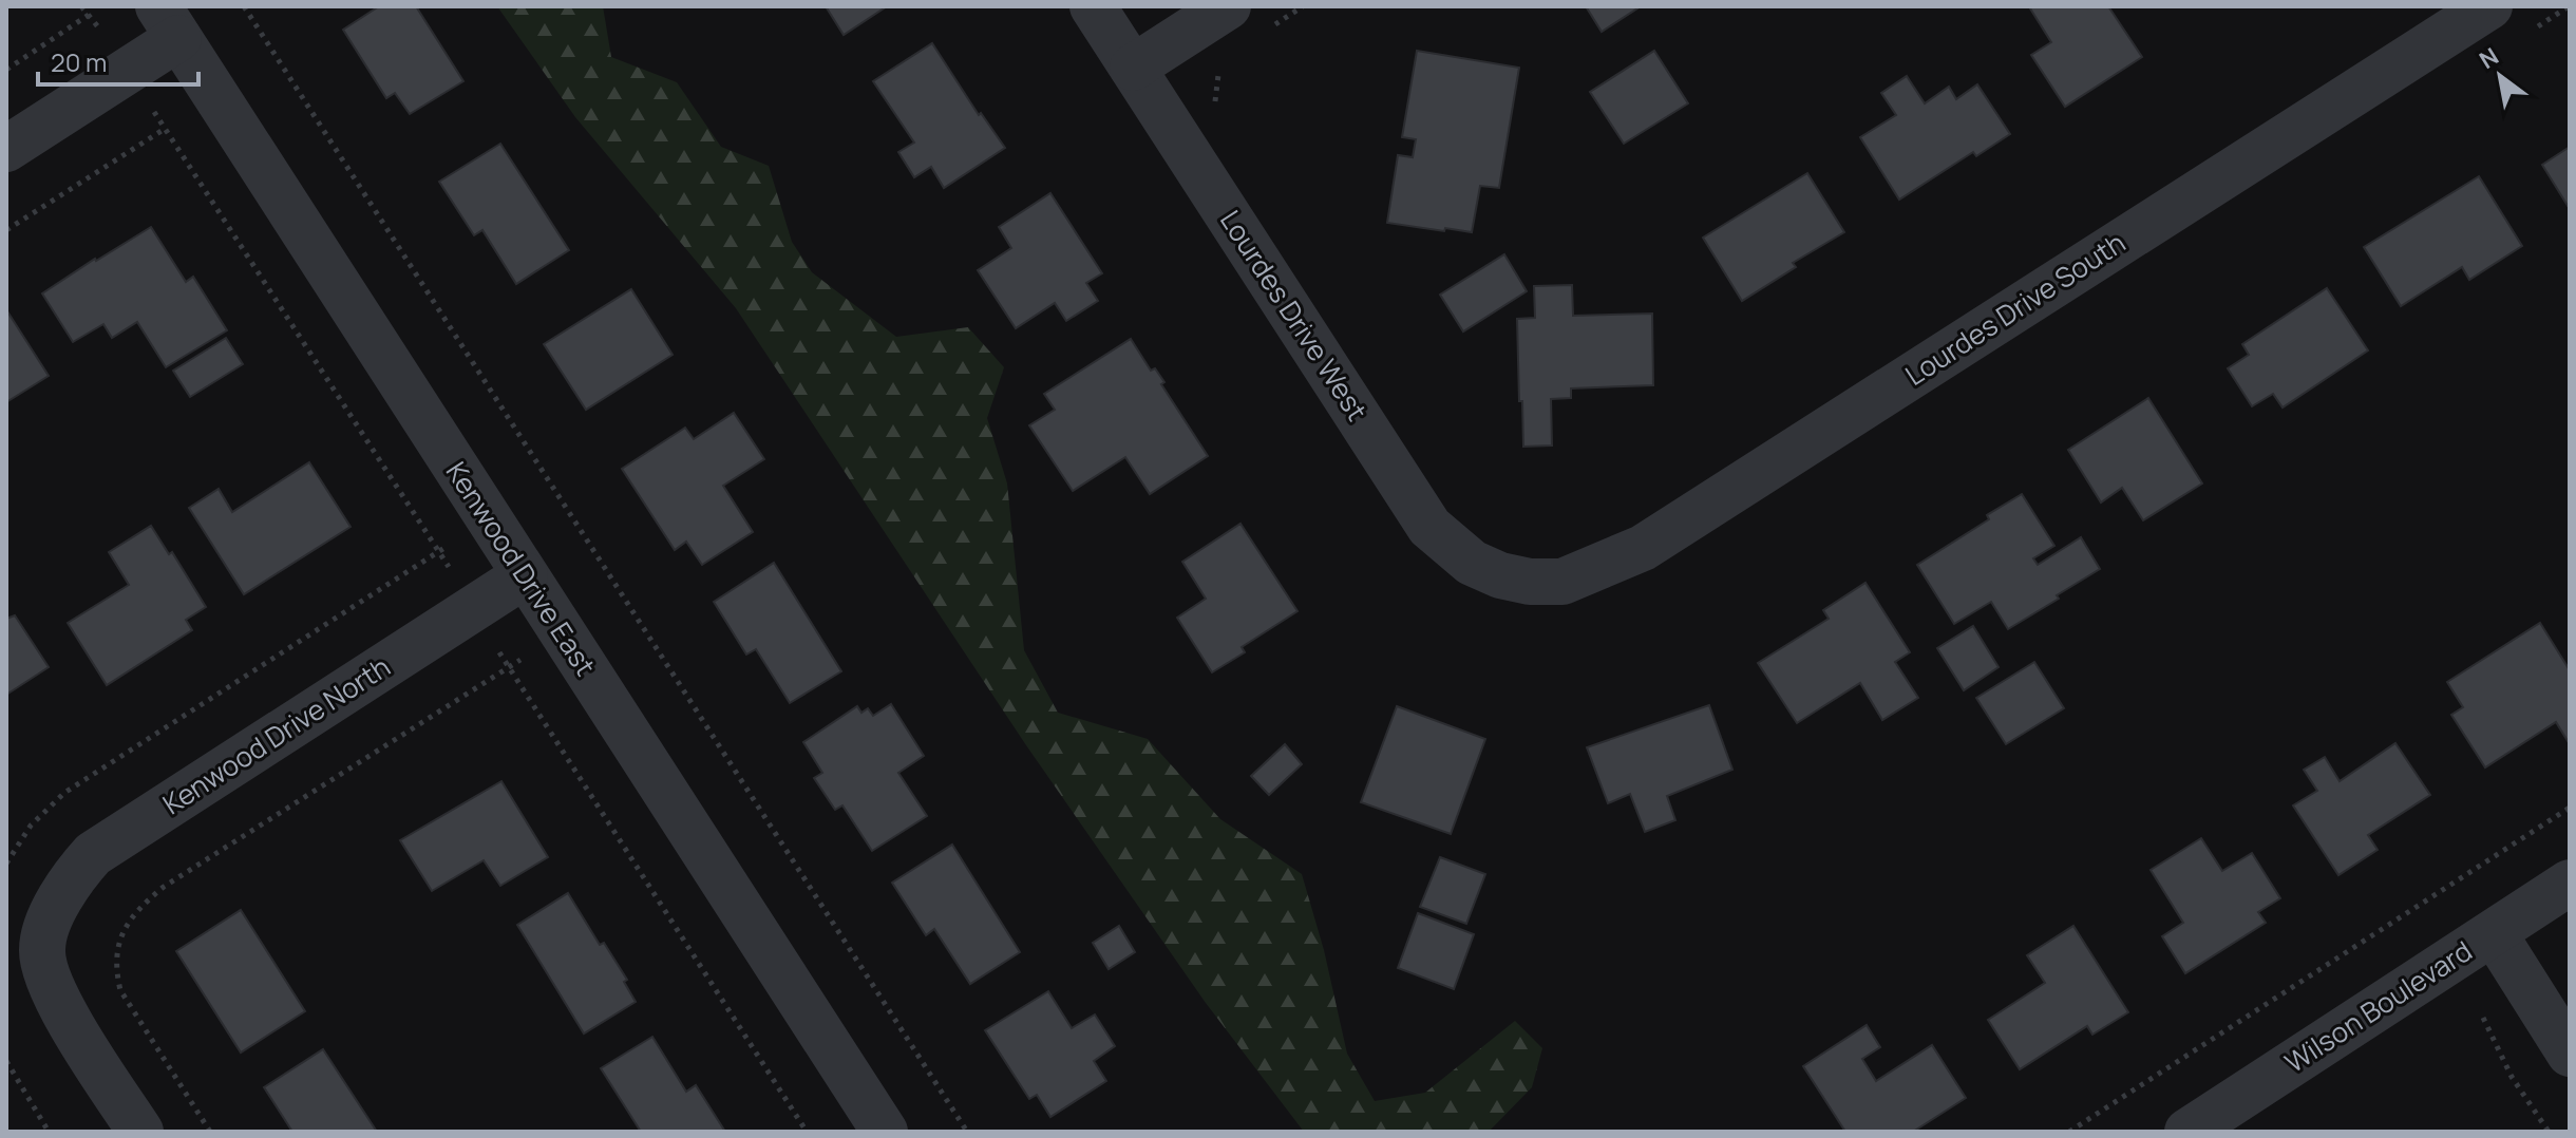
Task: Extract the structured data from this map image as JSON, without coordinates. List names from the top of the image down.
{
  "streets": {
    "street": [
      "Lourdes Drive South",
      "Lourdes Drive West",
      "Kenwood Drive East",
      "Kenwood Drive North",
      "Wilson Boulevard"
    ]
  },
  "crossings": [
    ["Lourdes Drive South", "Lourdes Drive West"],
    ["Kenwood Drive East", "Kenwood Drive North"]
  ],
  "scale_bar": "20 m",
  "north": "top left"
}
